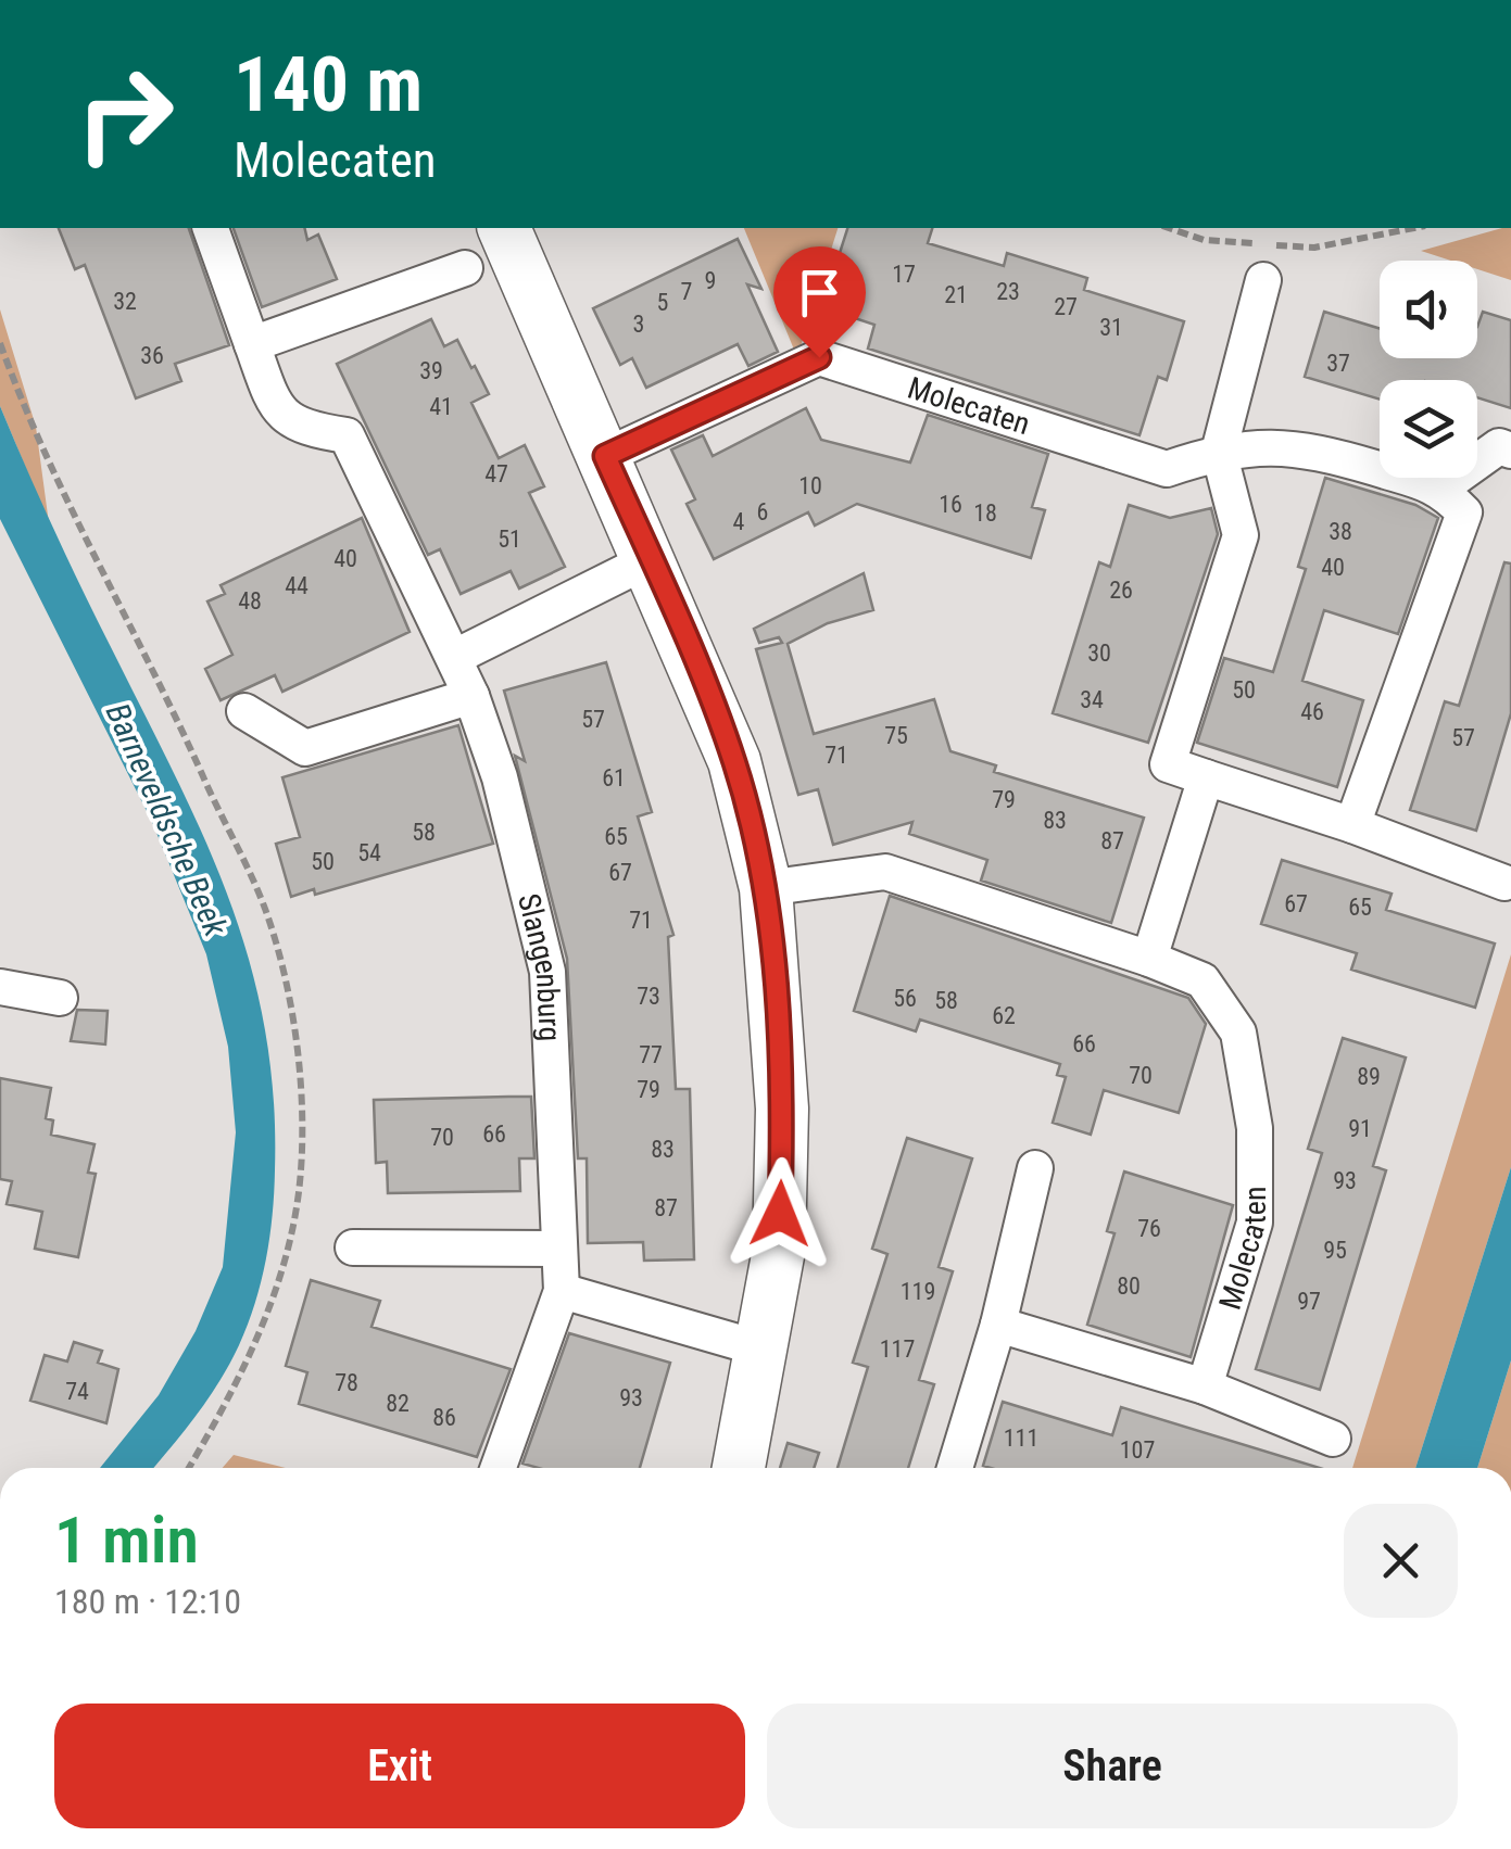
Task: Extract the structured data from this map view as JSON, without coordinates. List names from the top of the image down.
{
  "streets": {
    "street": ["Molecaten", "Slangenburg"]
  },
  "water": ["Barneveldsche Beek"],
  "house_numbers": [
    "17",
    "9",
    "7",
    "23",
    "21",
    "32",
    "5",
    "27",
    "3",
    "31",
    "36",
    "37",
    "39",
    "41",
    "47",
    "10",
    "16",
    "6",
    "18",
    "4",
    "38",
    "51",
    "40",
    "40",
    "44",
    "26",
    "48",
    "30",
    "50",
    "34",
    "46",
    "57",
    "75",
    "57",
    "71",
    "61",
    "79",
    "83",
    "58",
    "65",
    "87",
    "54",
    "50",
    "67",
    "67",
    "65",
    "71",
    "73",
    "56",
    "58",
    "62",
    "66",
    "77",
    "70",
    "89",
    "79",
    "91",
    "66",
    "70",
    "83",
    "93",
    "87",
    "76",
    "95",
    "80",
    "119",
    "97",
    "117",
    "78",
    "74",
    "93",
    "82",
    "86",
    "111",
    "107"
  ],
  "page": {
    "turn": ["140 m", "Molecaten"],
    "heading": ["1 min", "180 m · 12:10"],
    "buttons": ["Exit", "Share"]
  }
}
